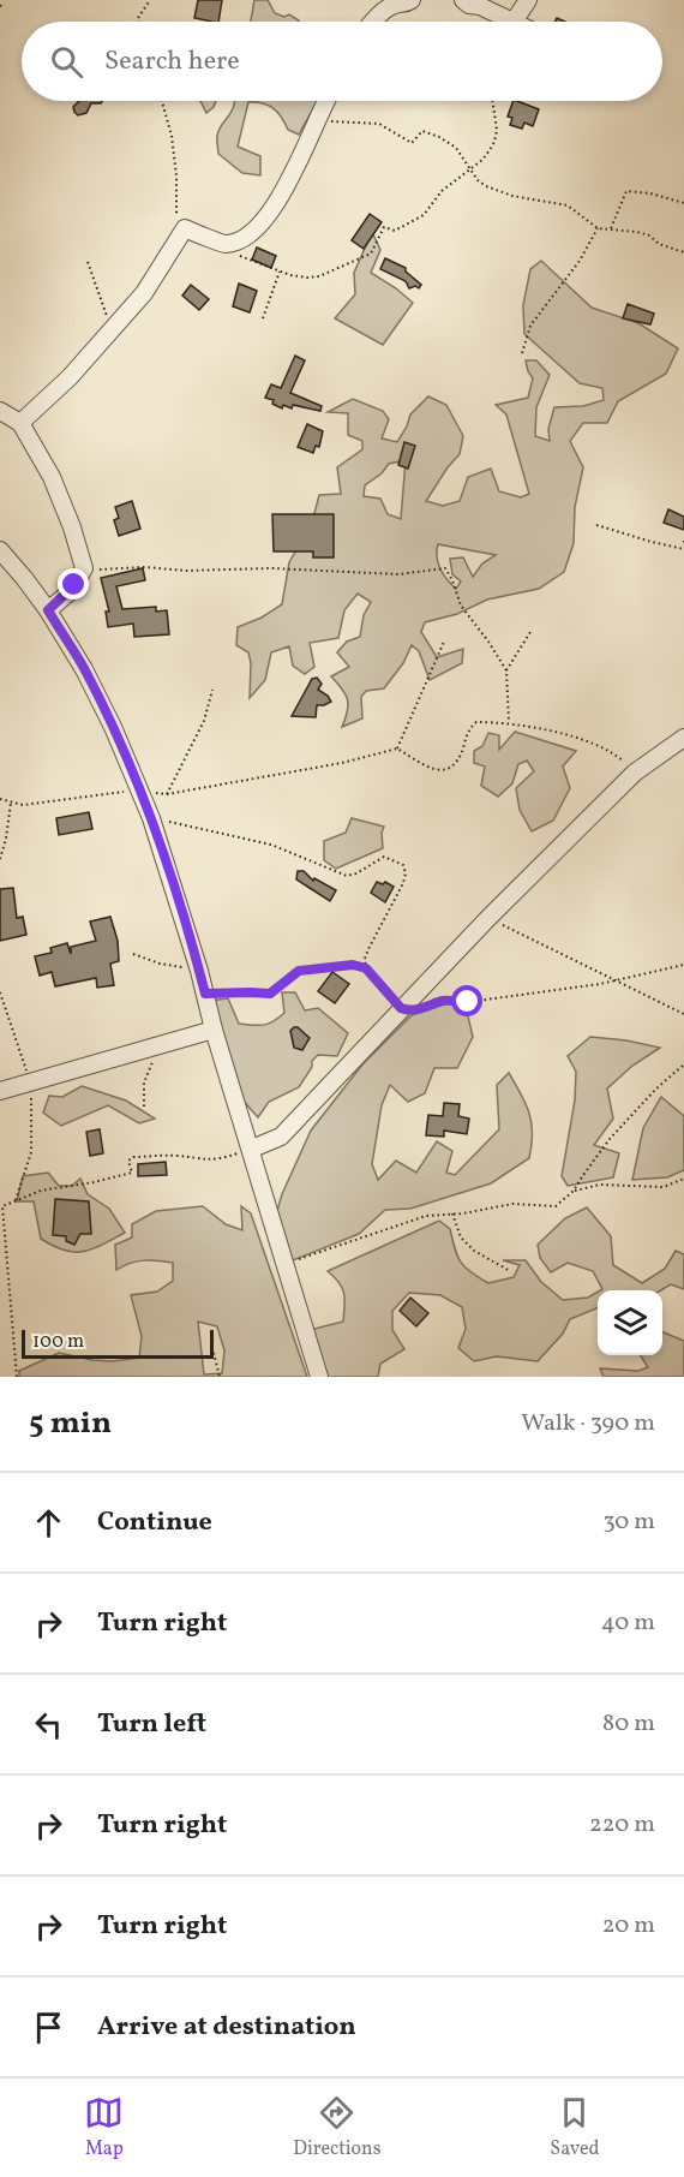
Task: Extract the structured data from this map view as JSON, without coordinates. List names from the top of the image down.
{
  "scale_bar": "100 m",
  "page": {
    "search": "Search here",
    "scale": "100 m",
    "heading": ["5 min", "Walk · 390 m"],
    "list": [
      ["Continue", "30 m"],
      ["Turn right", "40 m"],
      ["Turn left", "80 m"],
      ["Turn right", "220 m"],
      ["Turn right", "20 m"],
      "Arrive at destination"
    ],
    "nav": ["Map", "Directions", "Saved"]
  }
}
